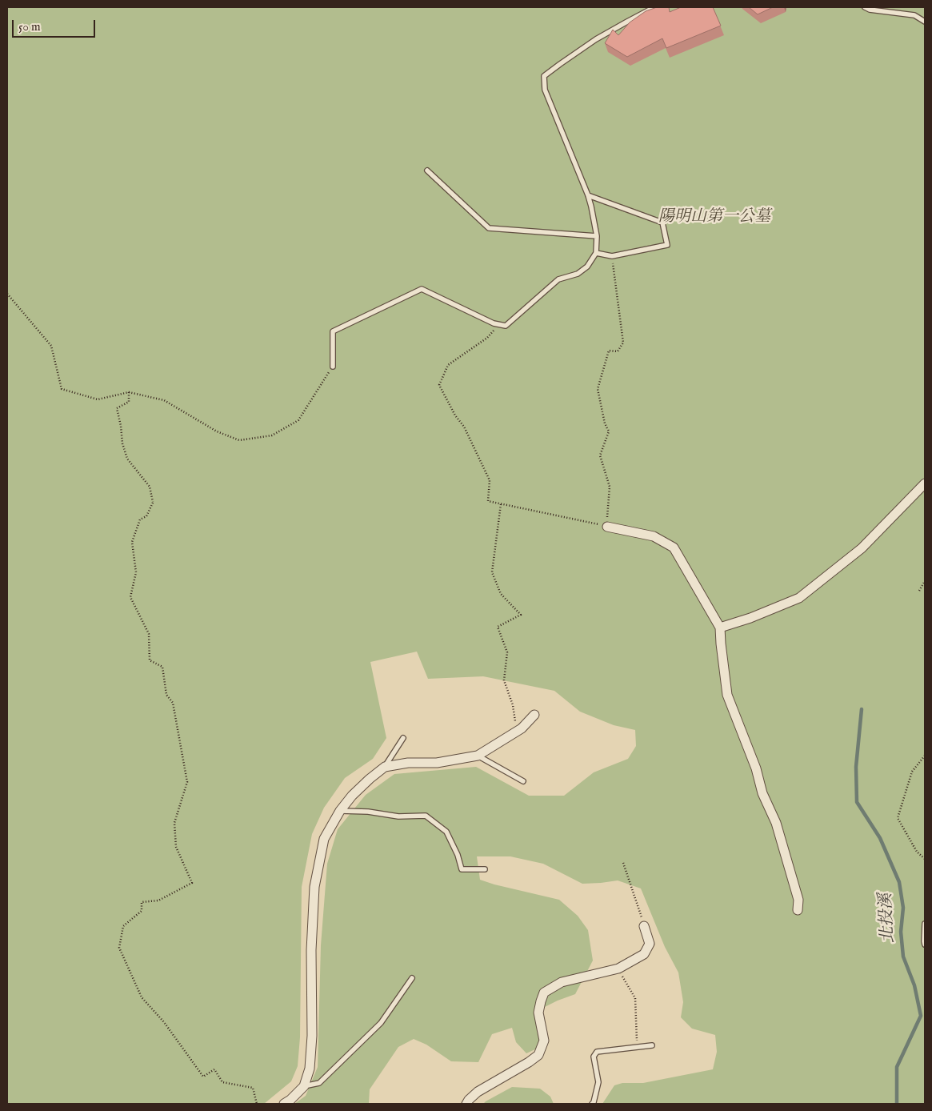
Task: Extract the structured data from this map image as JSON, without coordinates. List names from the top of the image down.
{
  "water": ["北投溪"],
  "parks": ["陽明山第一公墓"],
  "scale_bar": "50 m"
}
